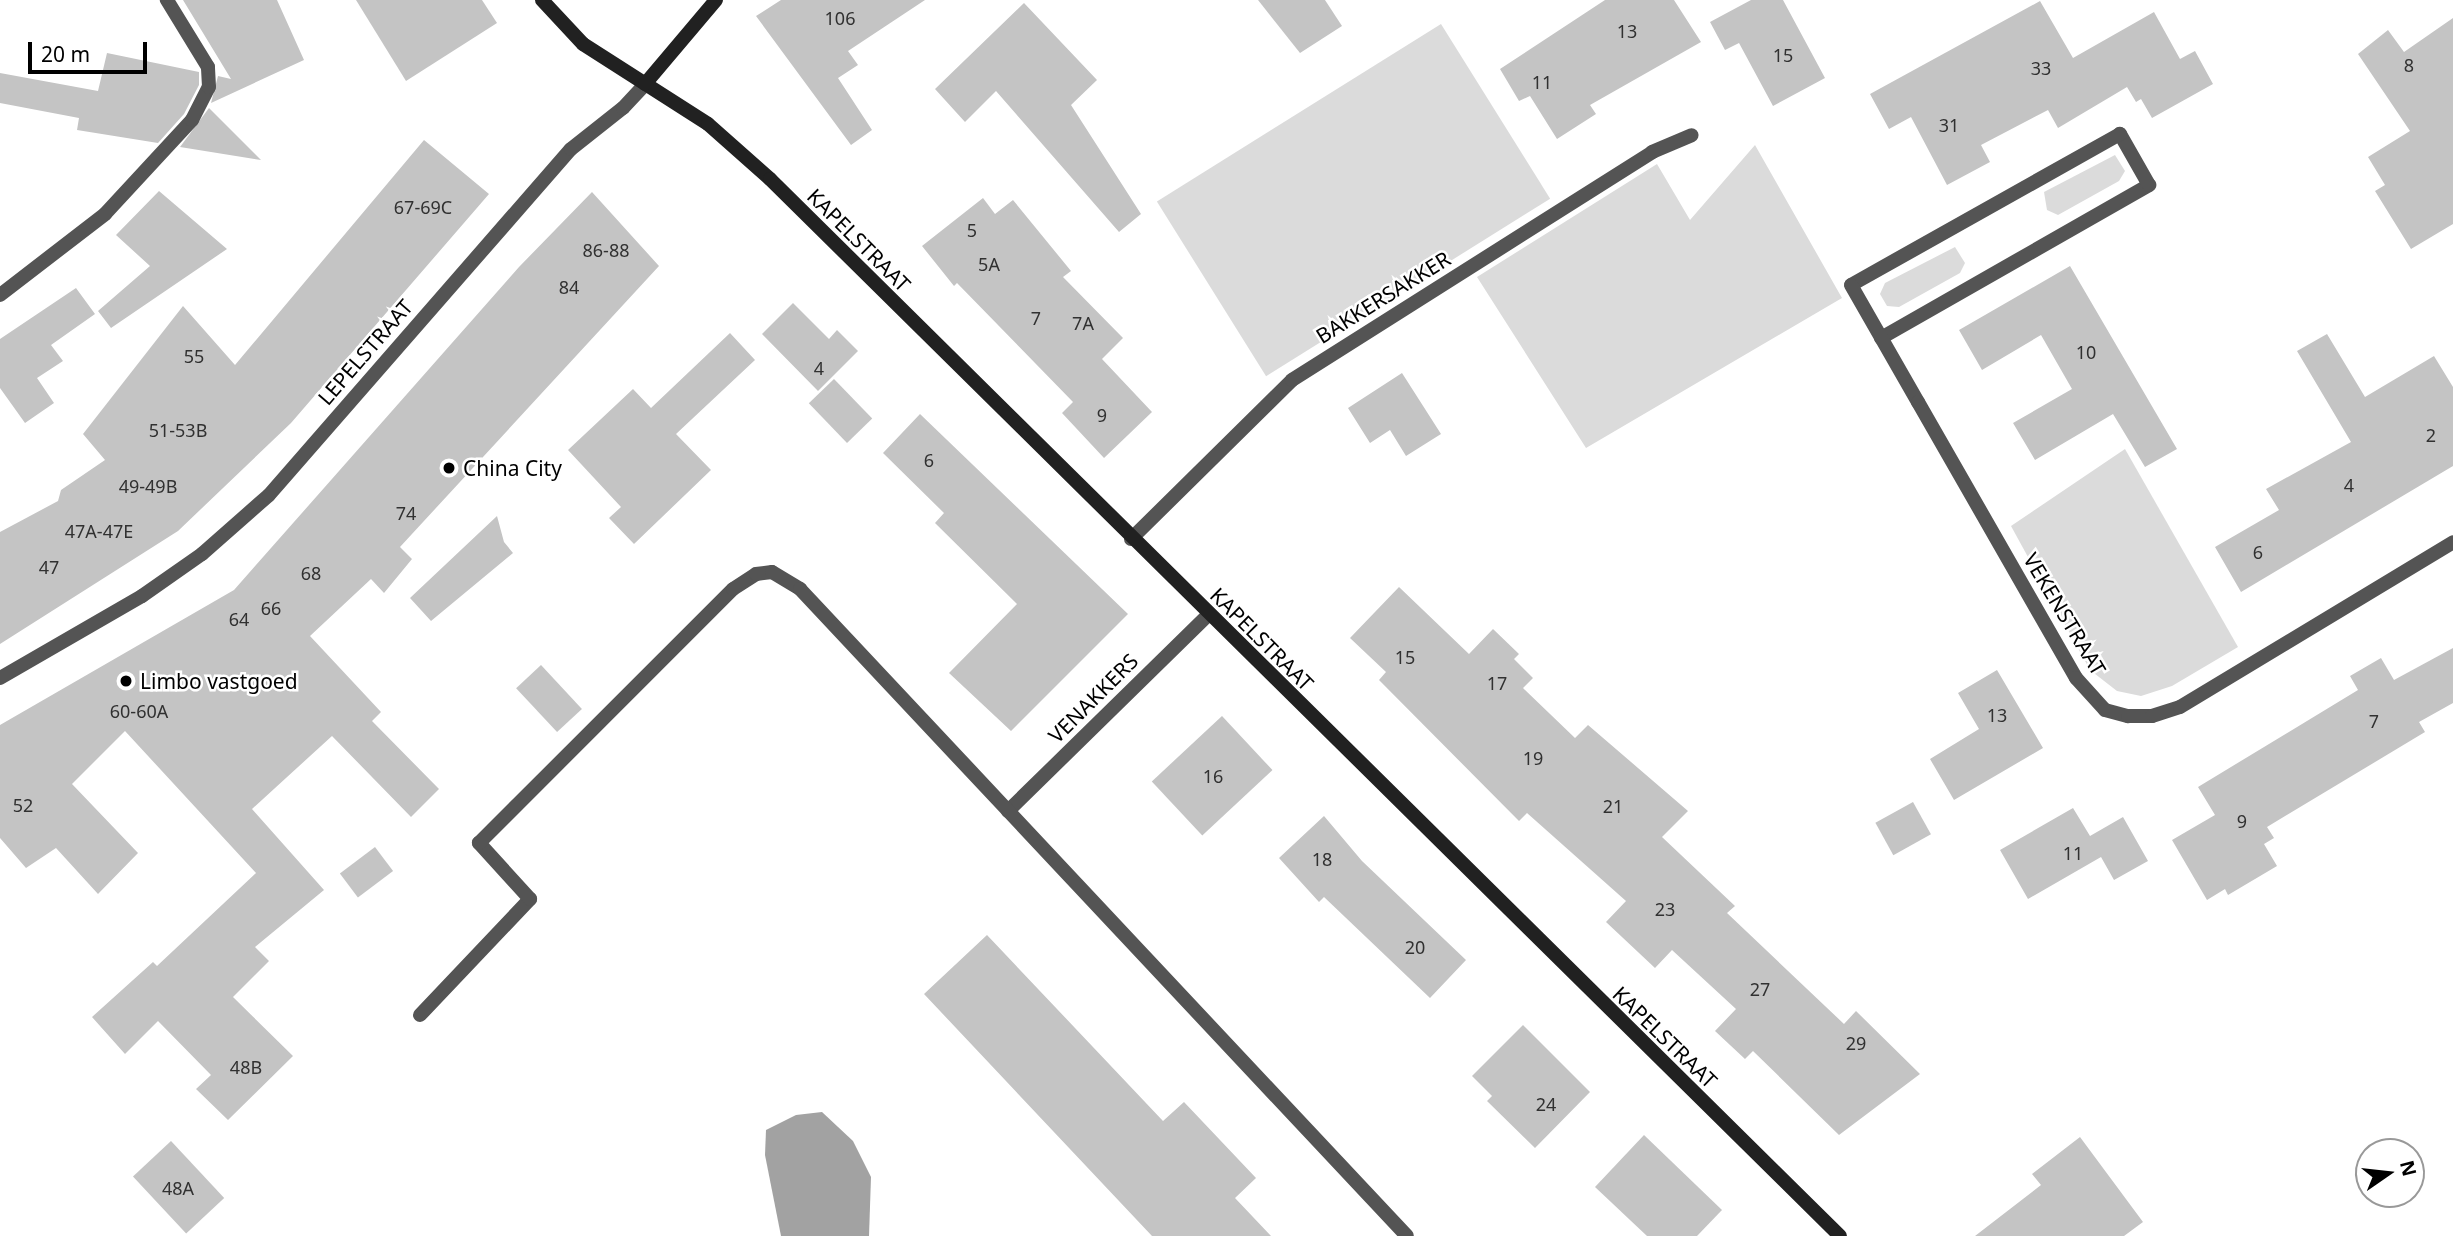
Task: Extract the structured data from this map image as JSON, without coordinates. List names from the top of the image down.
{
  "streets": {
    "main road": ["KAPELSTRAAT", "LEPELSTRAAT"],
    "street": ["BAKKERSAKKER", "VEKENSTRAAT", "VENAKKERS"]
  },
  "crossings": [
    ["KAPELSTRAAT", "BAKKERSAKKER"],
    ["KAPELSTRAAT", "LEPELSTRAAT"],
    ["KAPELSTRAAT", "VENAKKERS"]
  ],
  "places": ["China City", "Limbo vastgoed"],
  "house_numbers": [
    "106",
    "13",
    "15",
    "8",
    "33",
    "11",
    "31",
    "67-69C",
    "5",
    "86-88",
    "5A",
    "84",
    "7",
    "7A",
    "10",
    "55",
    "4",
    "9",
    "51-53B",
    "2",
    "6",
    "4",
    "49-49B",
    "74",
    "47A-47E",
    "6",
    "47",
    "68",
    "66",
    "64",
    "15",
    "17",
    "60-60A",
    "13",
    "7",
    "19",
    "16",
    "52",
    "21",
    "9",
    "11",
    "18",
    "23",
    "20",
    "27",
    "29",
    "48B",
    "24",
    "48A"
  ],
  "scale_bar": "20 m",
  "north": "right"
}
